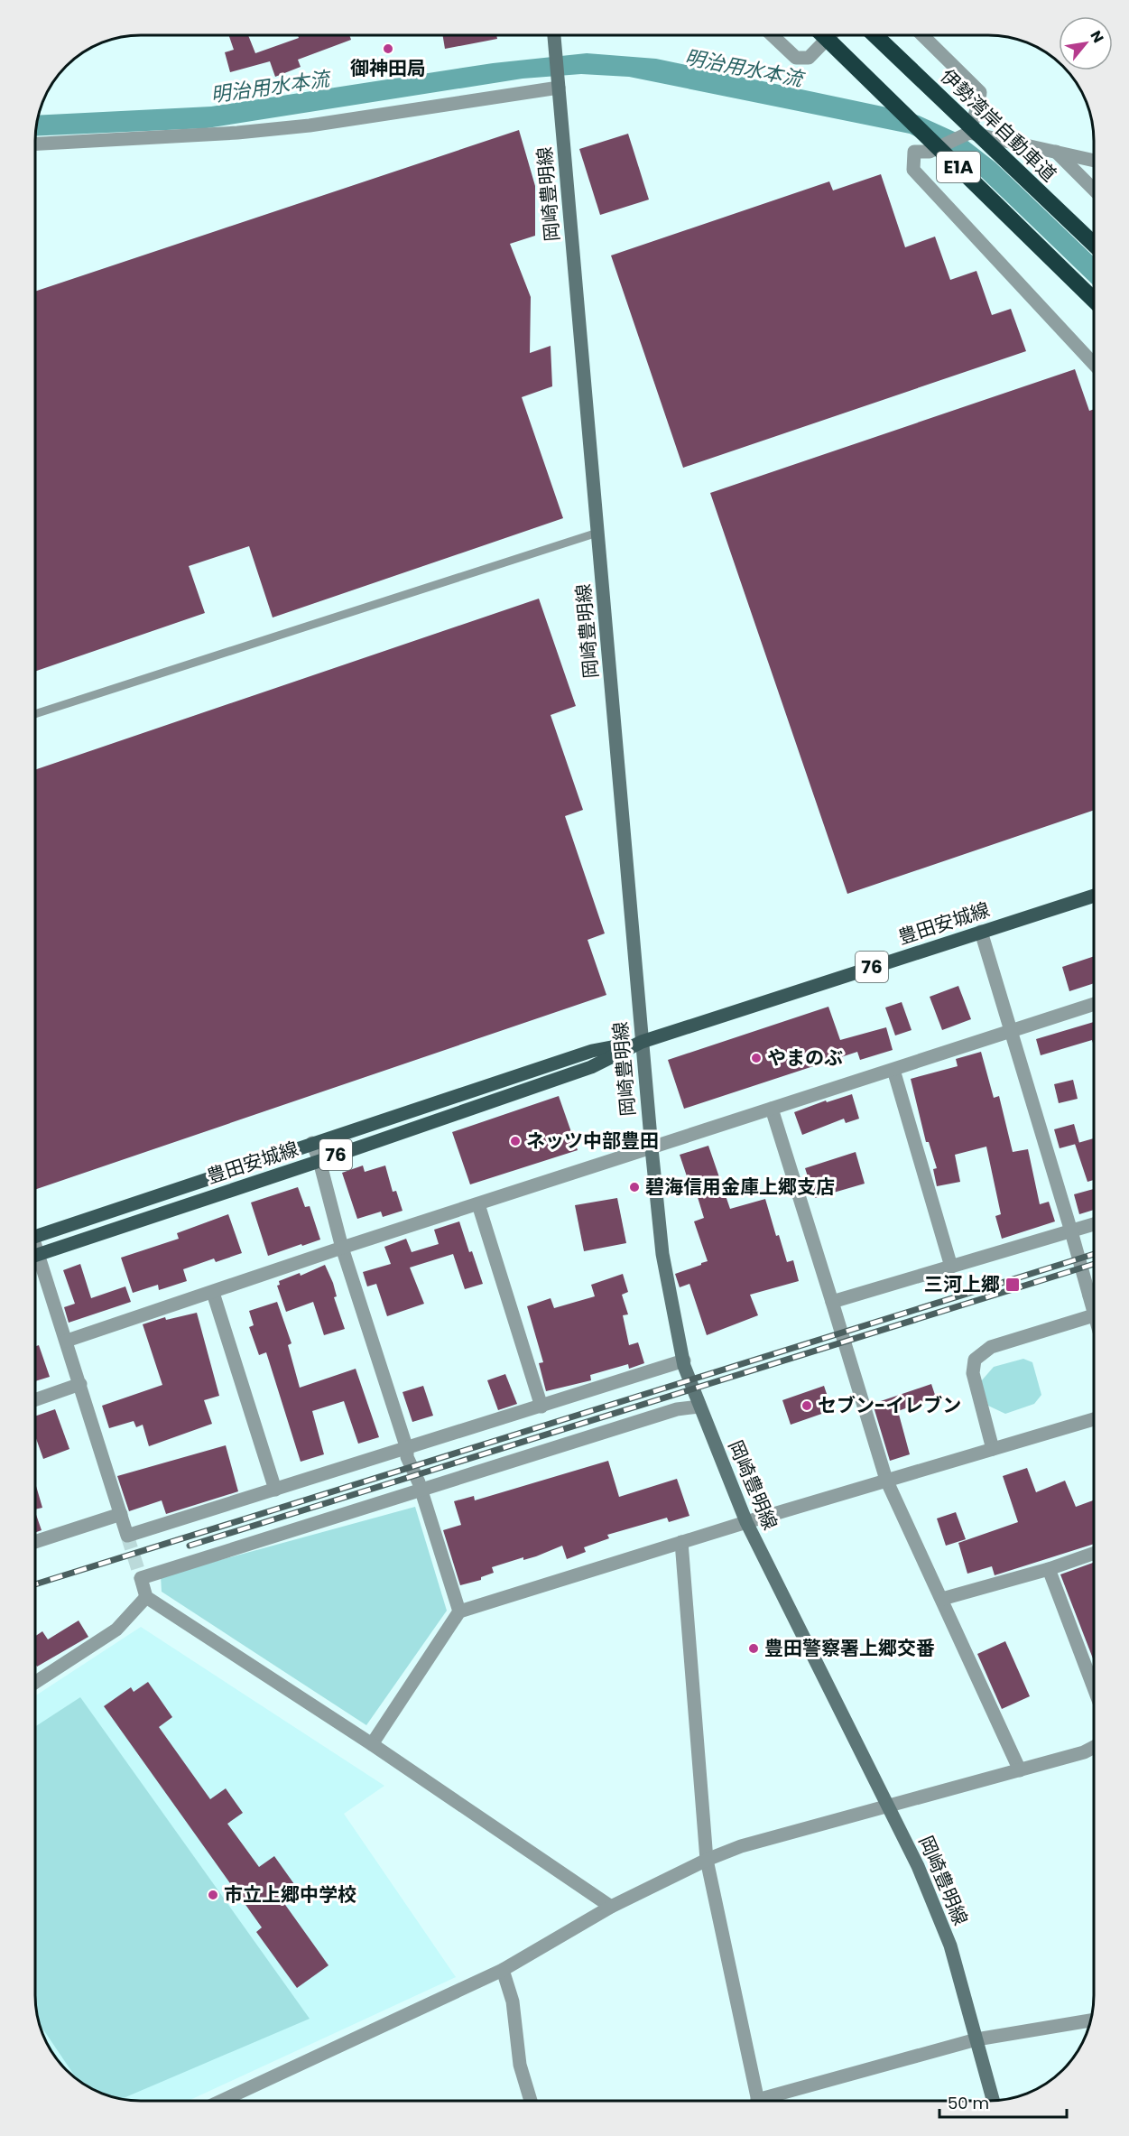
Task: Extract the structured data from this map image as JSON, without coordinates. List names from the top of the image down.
{
  "streets": {
    "highway": ["伊勢湾岸自動車道", "E1A"],
    "main road": ["岡崎豊明線", "豊田安城線", "76"]
  },
  "crossings": [
    ["岡崎豊明線", "豊田安城線"]
  ],
  "water": ["明治用水本流"],
  "places": {
    "other": [
      "御神田局",
      "やまのぶ",
      "ネッツ中部豊田",
      "碧海信用金庫上郷支店",
      "セブン-イレブン",
      "豊田警察署上郷交番",
      "市立上郷中学校"
    ],
    "transit": ["三河上郷"]
  },
  "scale_bar": "50 m",
  "north": "top right"
}
